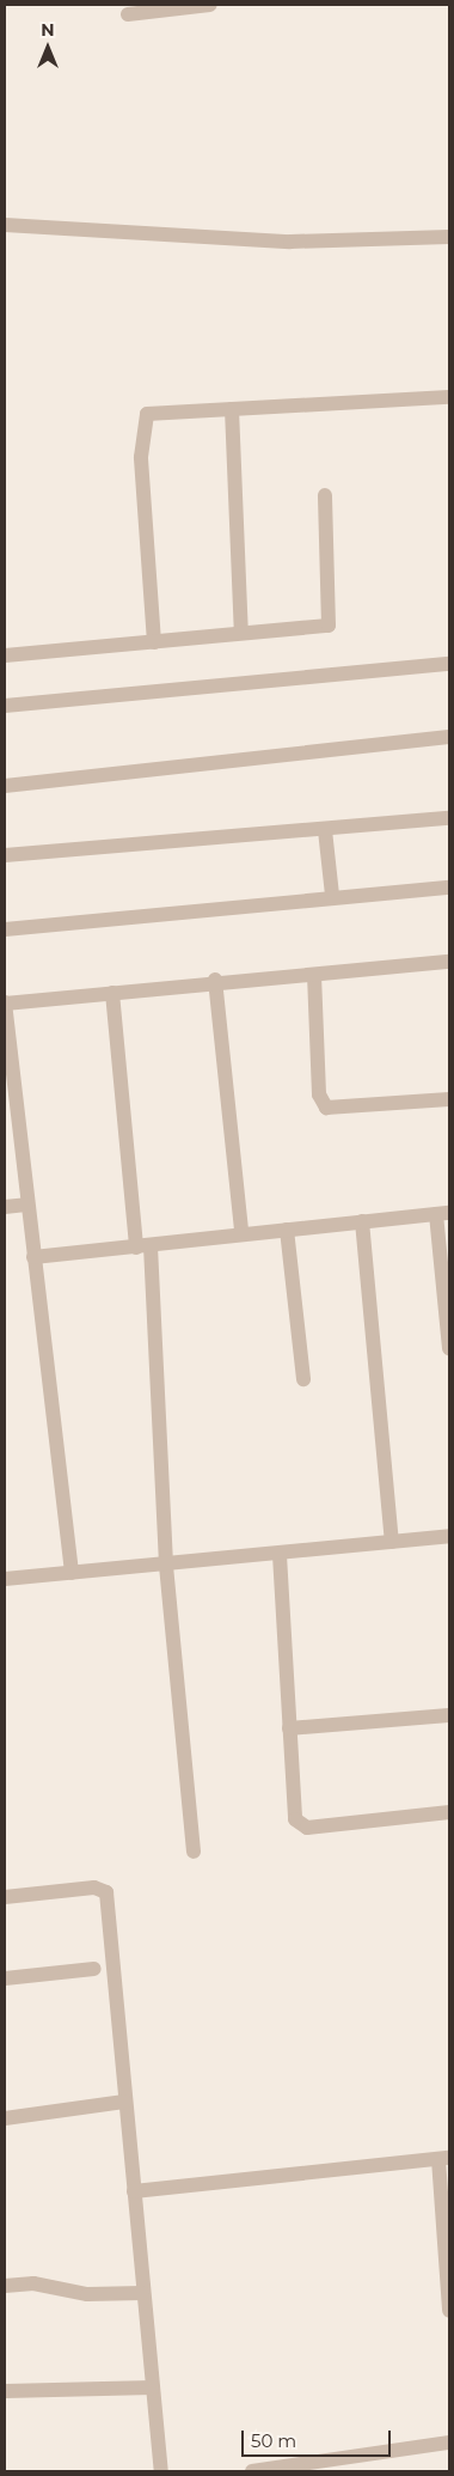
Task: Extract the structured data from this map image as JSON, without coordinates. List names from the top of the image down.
{
  "scale_bar": "50 m",
  "north": "top"
}
